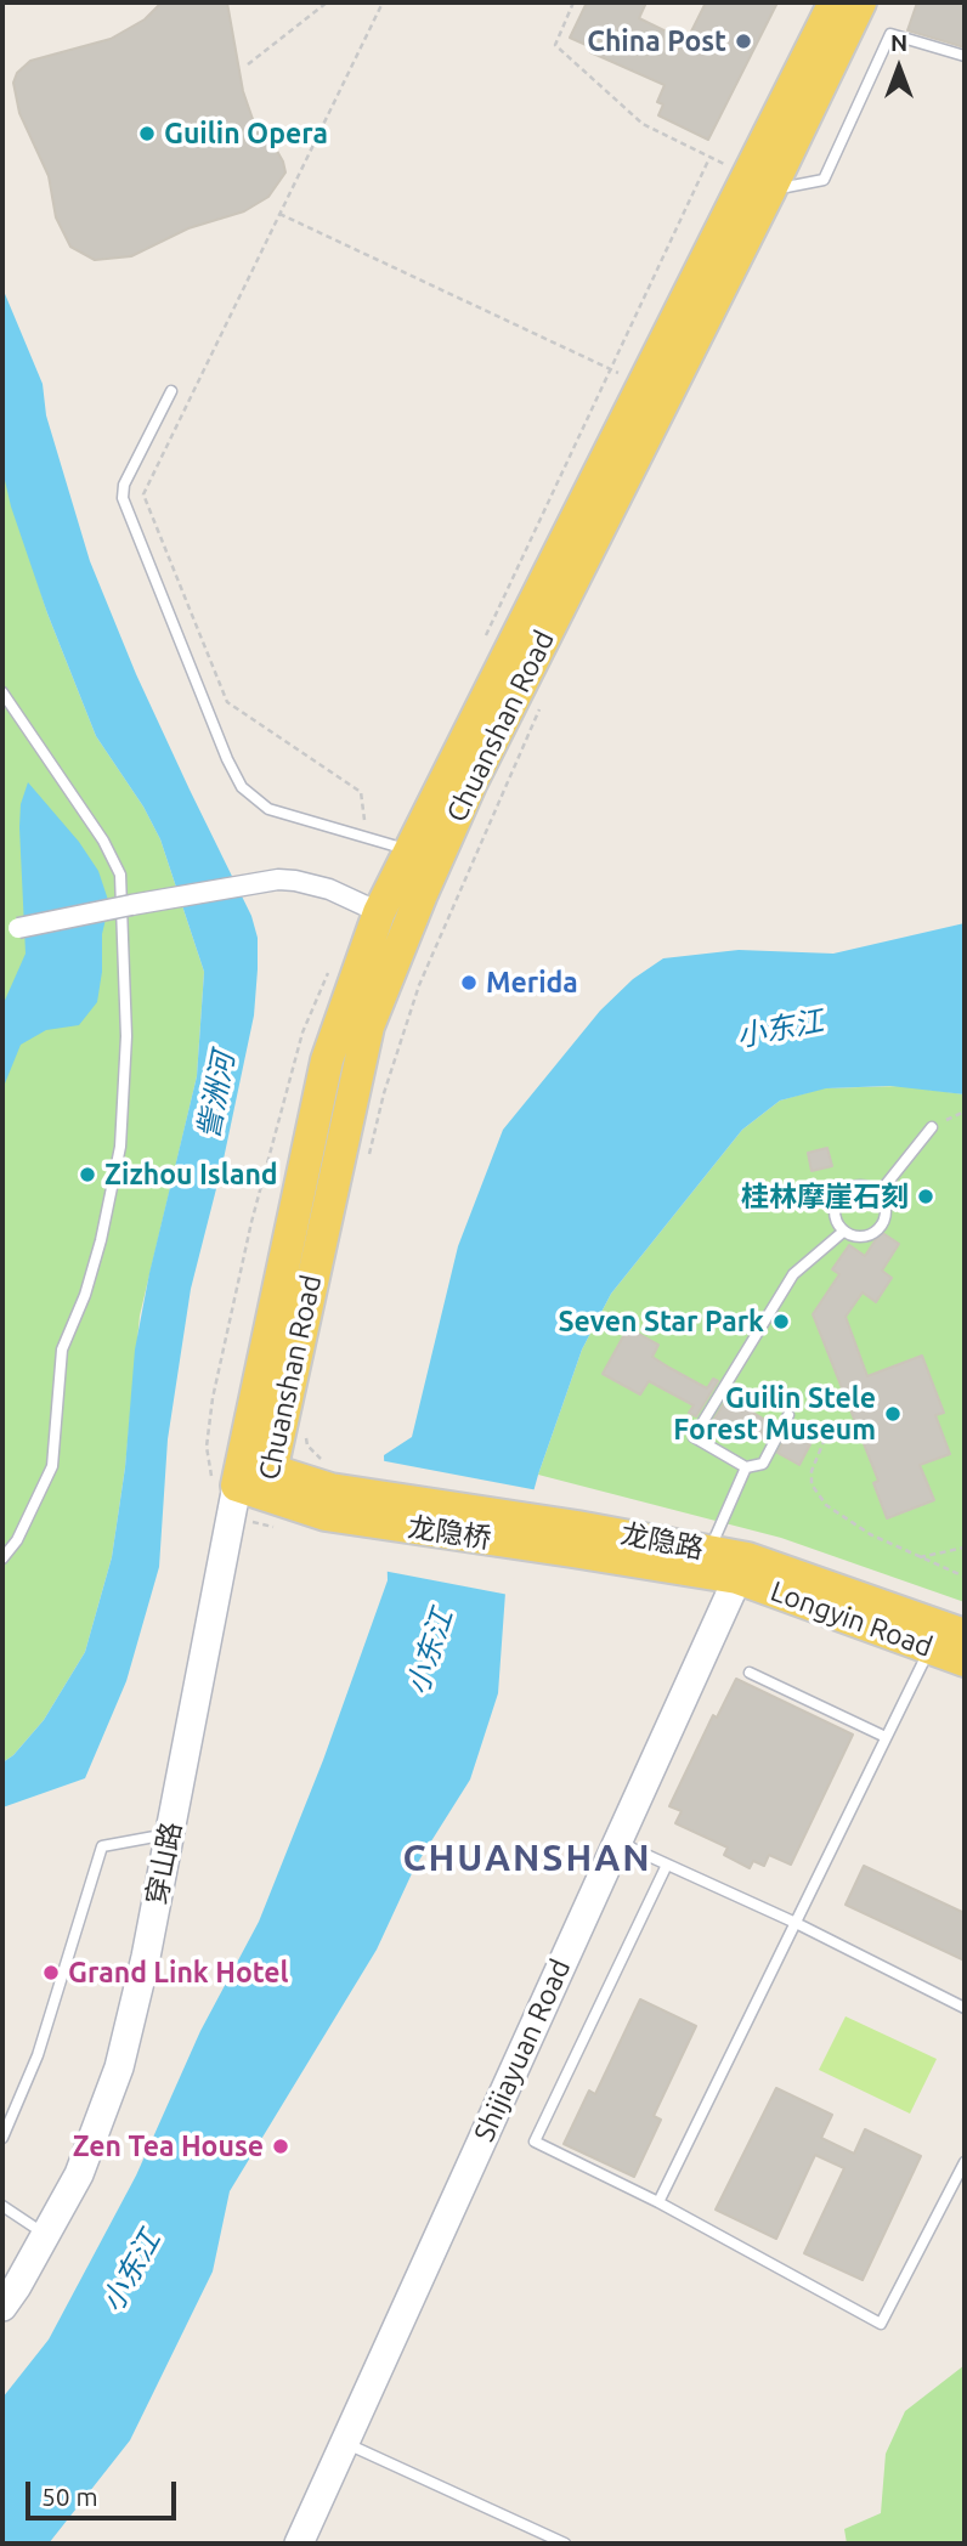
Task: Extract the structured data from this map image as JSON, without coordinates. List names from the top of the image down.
{
  "streets": {
    "main road": [
      "Chuanshan Road",
      "龙隐桥",
      "龙隐路",
      "Longyin Road"
    ],
    "street": ["穿山路", "Shijiayuan Road"]
  },
  "crossings": [
    ["Chuanshan Road", "穿山路"],
    ["龙隐桥", "龙隐路"],
    ["龙隐路", "Longyin Road"],
    ["龙隐路", "Shijiayuan Road"],
    ["Longyin Road", "Shijiayuan Road"]
  ],
  "districts": ["CHUANSHAN"],
  "water": ["小东江", "訾洲河"],
  "places": [
    "China Post",
    "Guilin Opera",
    "Merida",
    "Zizhou Island",
    "桂林摩崖石刻",
    "Seven Star Park",
    "Guilin Stele Forest Museum",
    "Grand Link Hotel",
    "Zen Tea House"
  ],
  "scale_bar": "50 m",
  "north": "top"
}
